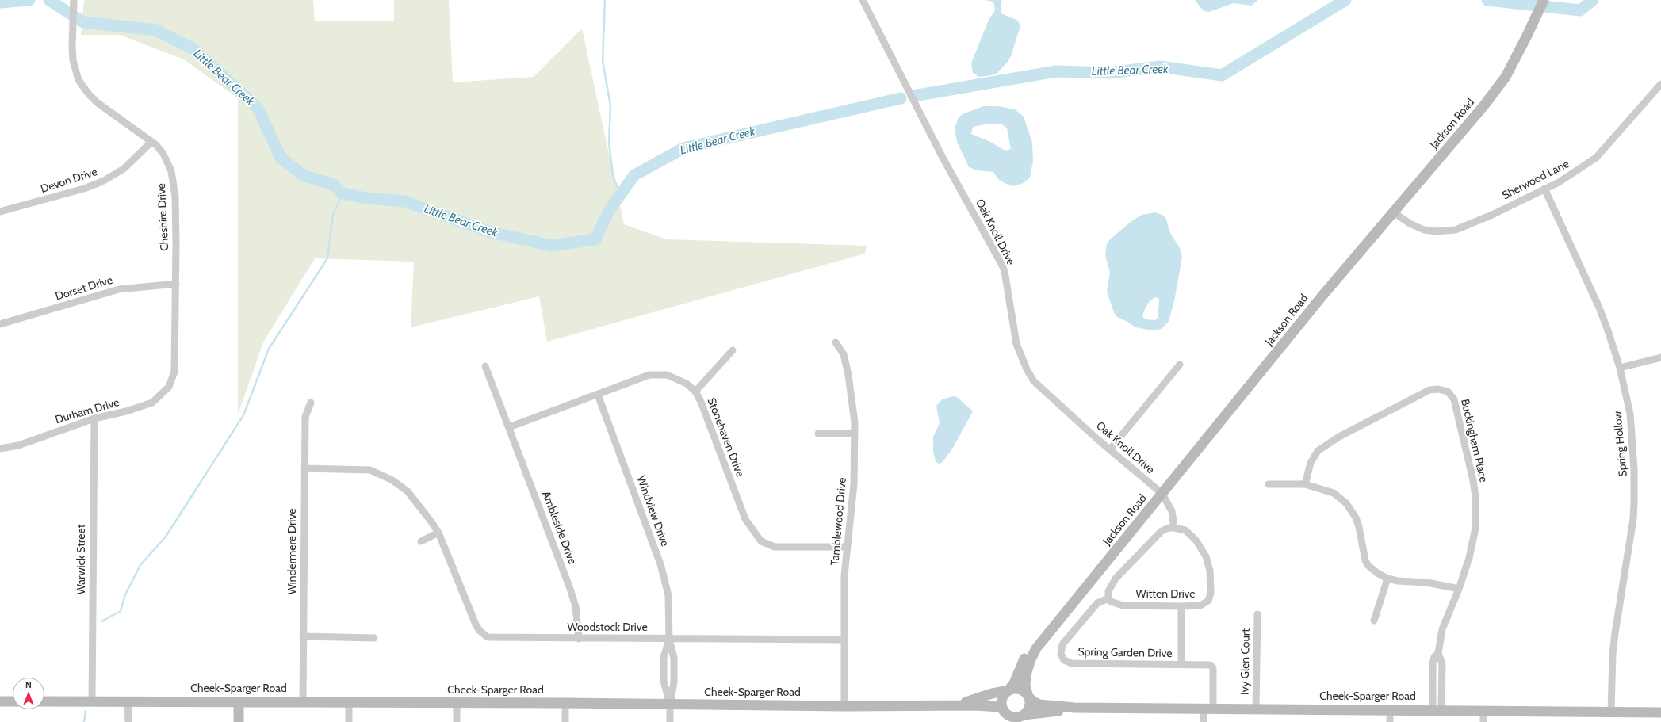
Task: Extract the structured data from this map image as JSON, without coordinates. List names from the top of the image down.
{
  "streets": {
    "main road": ["Jackson Road", "Cheek-Sparger Road"],
    "street": [
      "Sherwood Lane",
      "Devon Drive",
      "Cheshire Drive",
      "Oak Knoll Drive",
      "Dorset Drive",
      "Durham Drive",
      "Stonehaven Drive",
      "Buckingham Place",
      "Spring Hollow",
      "Windview Drive",
      "Tamblewood Drive",
      "Ambleside Drive",
      "Windermere Drive",
      "Warwick Street",
      "Witten Drive",
      "Woodstock Drive",
      "Spring Garden Drive",
      "Ivy Glen Court"
    ]
  },
  "crossings": [
    ["Jackson Road", "Sherwood Lane"],
    ["Jackson Road", "Oak Knoll Drive"],
    ["Jackson Road", "Cheek-Sparger Road"],
    ["Sherwood Lane", "Spring Hollow"],
    ["Devon Drive", "Cheshire Drive"],
    ["Cheshire Drive", "Dorset Drive"],
    ["Cheshire Drive", "Durham Drive"],
    ["Durham Drive", "Warwick Street"],
    ["Stonehaven Drive", "Windview Drive"],
    ["Stonehaven Drive", "Tamblewood Drive"],
    ["Stonehaven Drive", "Ambleside Drive"],
    ["Buckingham Place", "Cheek-Sparger Road"],
    ["Spring Hollow", "Cheek-Sparger Road"],
    ["Windview Drive", "Woodstock Drive"],
    ["Windview Drive", "Cheek-Sparger Road"],
    ["Tamblewood Drive", "Woodstock Drive"],
    ["Tamblewood Drive", "Cheek-Sparger Road"],
    ["Ambleside Drive", "Woodstock Drive"],
    ["Windermere Drive", "Woodstock Drive"],
    ["Windermere Drive", "Cheek-Sparger Road"],
    ["Warwick Street", "Cheek-Sparger Road"],
    ["Witten Drive", "Spring Garden Drive"],
    ["Spring Garden Drive", "Cheek-Sparger Road"],
    ["Ivy Glen Court", "Cheek-Sparger Road"]
  ],
  "water": ["Little Bear Creek"],
  "north": "top"
}
